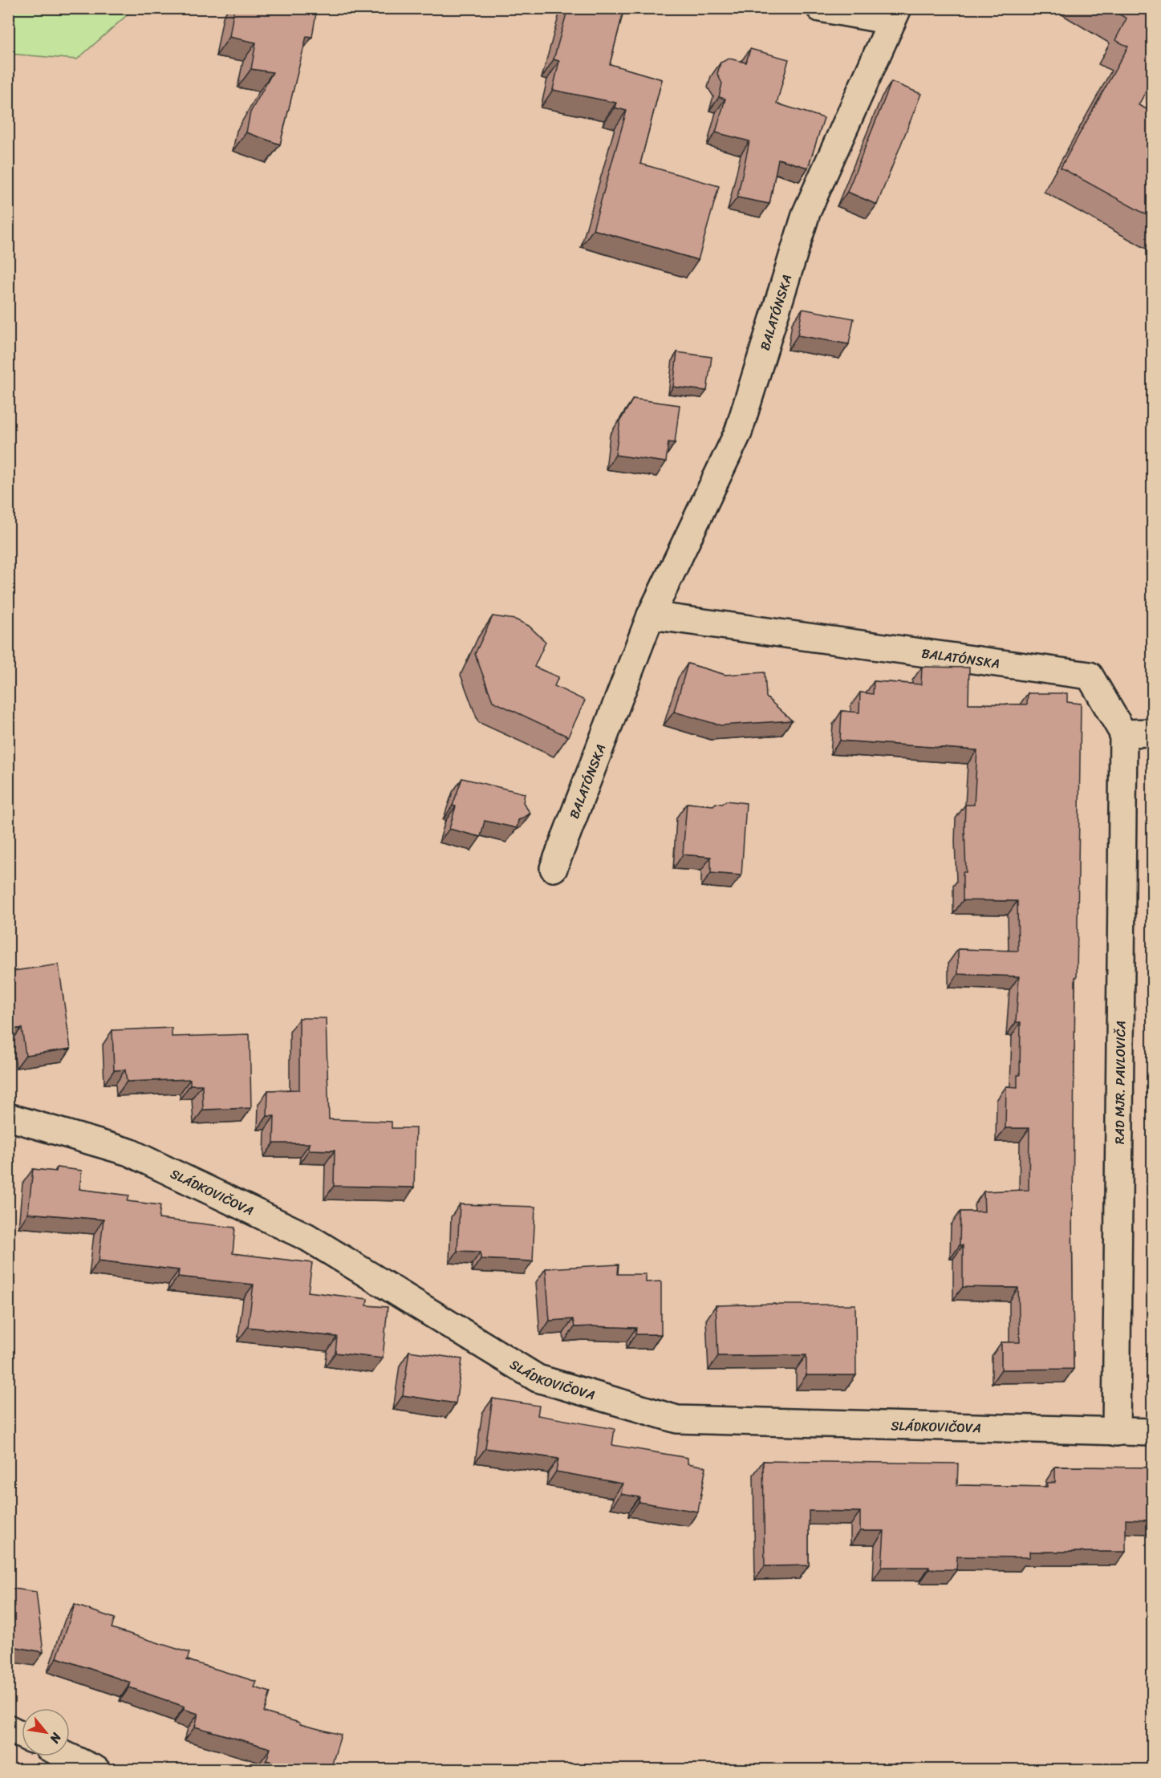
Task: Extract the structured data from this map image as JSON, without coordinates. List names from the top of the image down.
{
  "streets": {
    "street": ["BALATÓNSKA", "RAD MJR. PAVLOVIČA", "SLÁDKOVIČOVA"]
  },
  "crossings": [
    ["BALATÓNSKA", "RAD MJR. PAVLOVIČA"],
    ["RAD MJR. PAVLOVIČA", "SLÁDKOVIČOVA"]
  ],
  "north": "bottom right"
}
